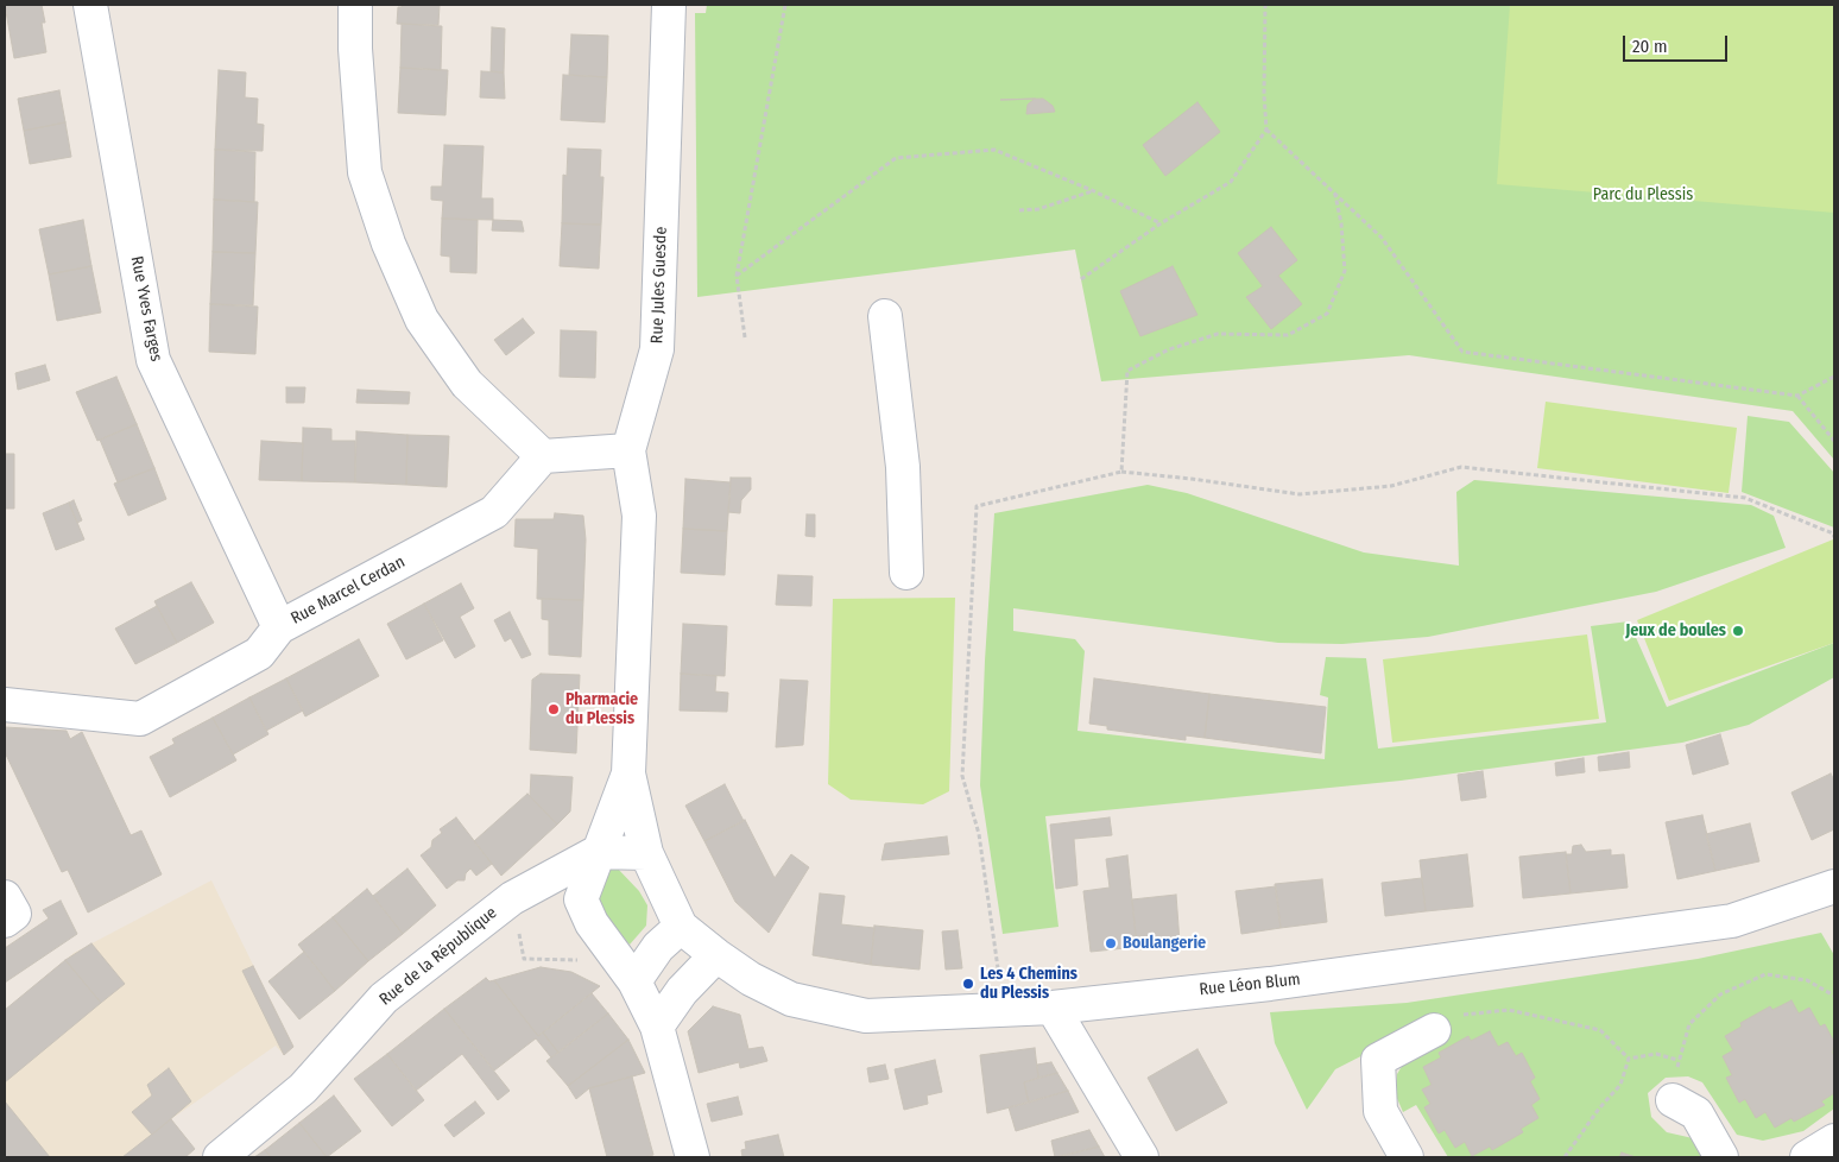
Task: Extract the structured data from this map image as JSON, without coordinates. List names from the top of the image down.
{
  "streets": {
    "street": [
      "Rue Jules Guesde",
      "Rue Yves Farges",
      "Rue Marcel Cerdan",
      "Rue de la République",
      "Rue Léon Blum"
    ]
  },
  "crossings": [
    ["Rue Jules Guesde", "Rue Léon Blum"],
    ["Rue Yves Farges", "Rue Marcel Cerdan"]
  ],
  "parks": ["Parc du Plessis"],
  "places": [
    "Jeux de boules",
    "Pharmacie du Plessis",
    "Boulangerie",
    "Les 4 Chemins du Plessis"
  ],
  "scale_bar": "20 m"
}
